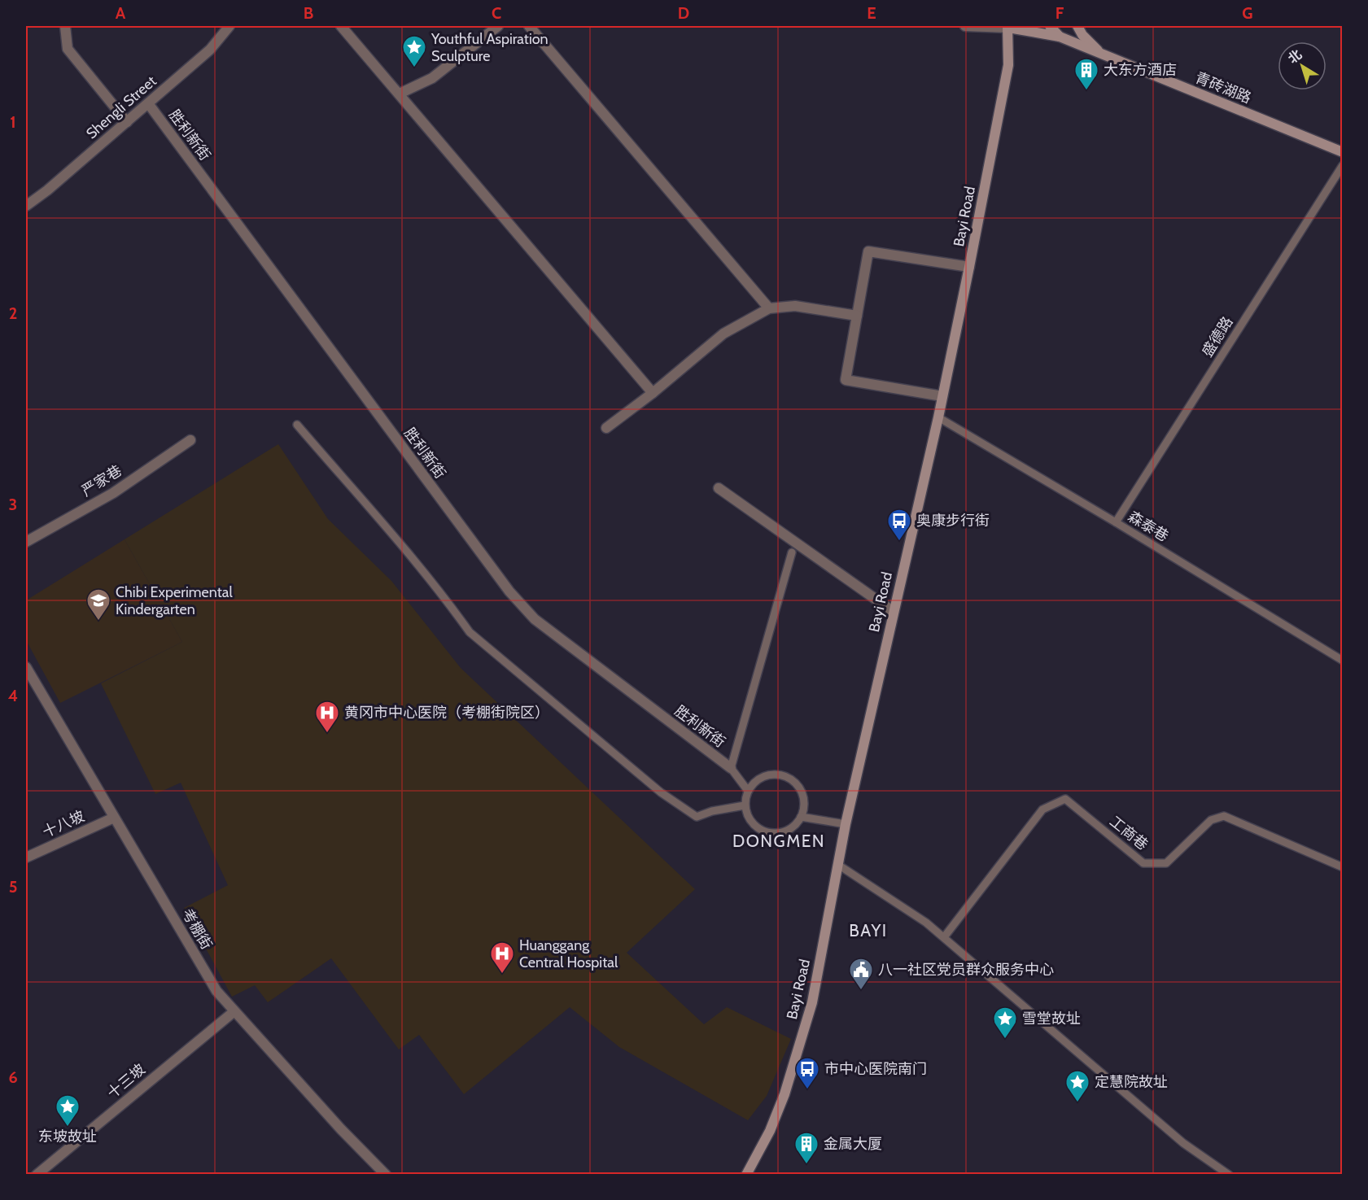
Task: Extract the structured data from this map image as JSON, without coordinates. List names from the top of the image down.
{
  "streets": {
    "main road": ["青砖湖路", "Bayi Road"],
    "street": [
      "Shengli Street",
      "胜利新街",
      "严家巷",
      "十八坡",
      "考棚街",
      "十三坡"
    ],
    "lane": ["盛德路", "森泰巷", "工商巷"]
  },
  "crossings": [
    ["青砖湖路", "Bayi Road"],
    ["Shengli Street", "胜利新街"],
    ["Bayi Road", "森泰巷"],
    ["盛德路", "森泰巷"],
    ["十八坡", "考棚街"],
    ["考棚街", "十三坡"]
  ],
  "districts": ["DONGMEN", "BAYI"],
  "places": {
    "place": [
      "Youthful Aspiration Sculpture",
      "雪堂故址",
      "定慧院故址",
      "东坡故址"
    ],
    "building": ["大东方酒店", "金属大厦"],
    "bus stop": ["奥康步行街", "市中心医院南门"],
    "school or university": ["Chibi Experimental Kindergarten"],
    "hospital": ["黄冈市中心医院（考棚街院区）", "Huanggang Central Hospital"],
    "public building": ["八一社区党员群众服务中心"]
  },
  "north": "top left",
  "grid": {
    "columns": [
      "A",
      "B",
      "C",
      "D",
      "E",
      "F",
      "G"
    ],
    "rows": [
      "1",
      "2",
      "3",
      "4",
      "5",
      "6"
    ]
  }
}
